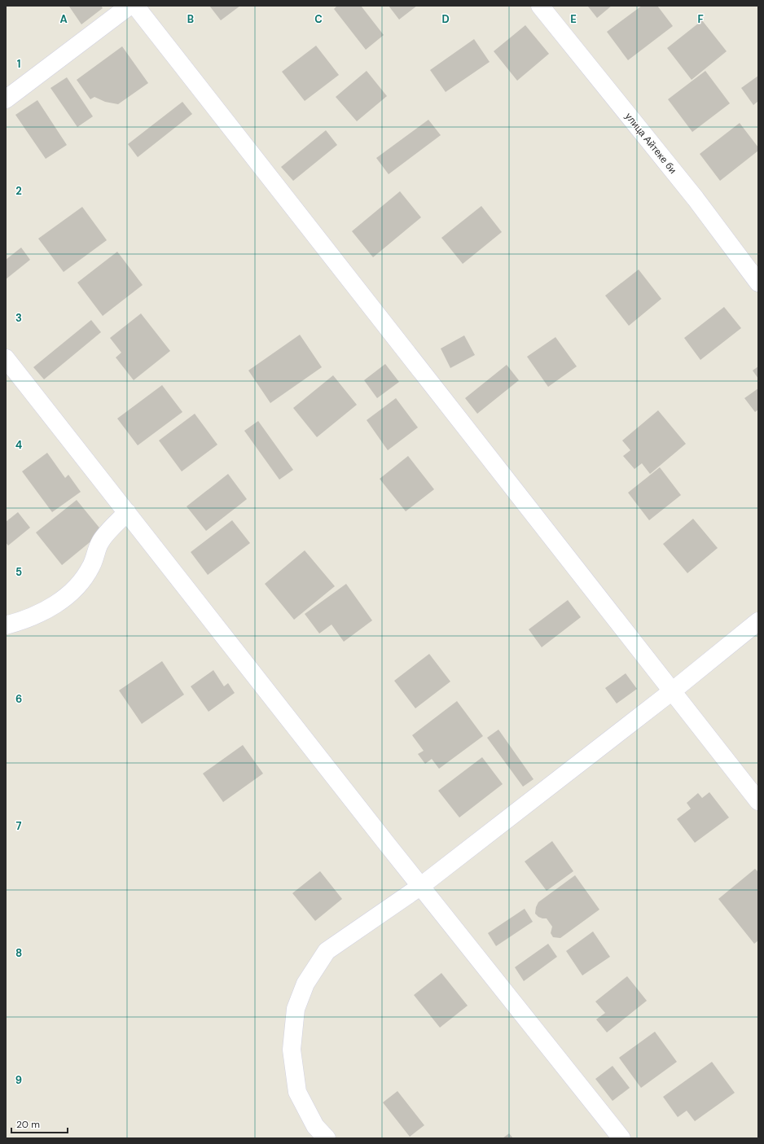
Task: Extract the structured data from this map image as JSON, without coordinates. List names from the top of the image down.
{
  "streets": {
    "street": ["улица Айтеке би"]
  },
  "scale_bar": "20 m",
  "grid": {
    "columns": [
      "A",
      "B",
      "C",
      "D",
      "E",
      "F"
    ],
    "rows": [
      "1",
      "2",
      "3",
      "4",
      "5",
      "6",
      "7",
      "8",
      "9"
    ]
  }
}
